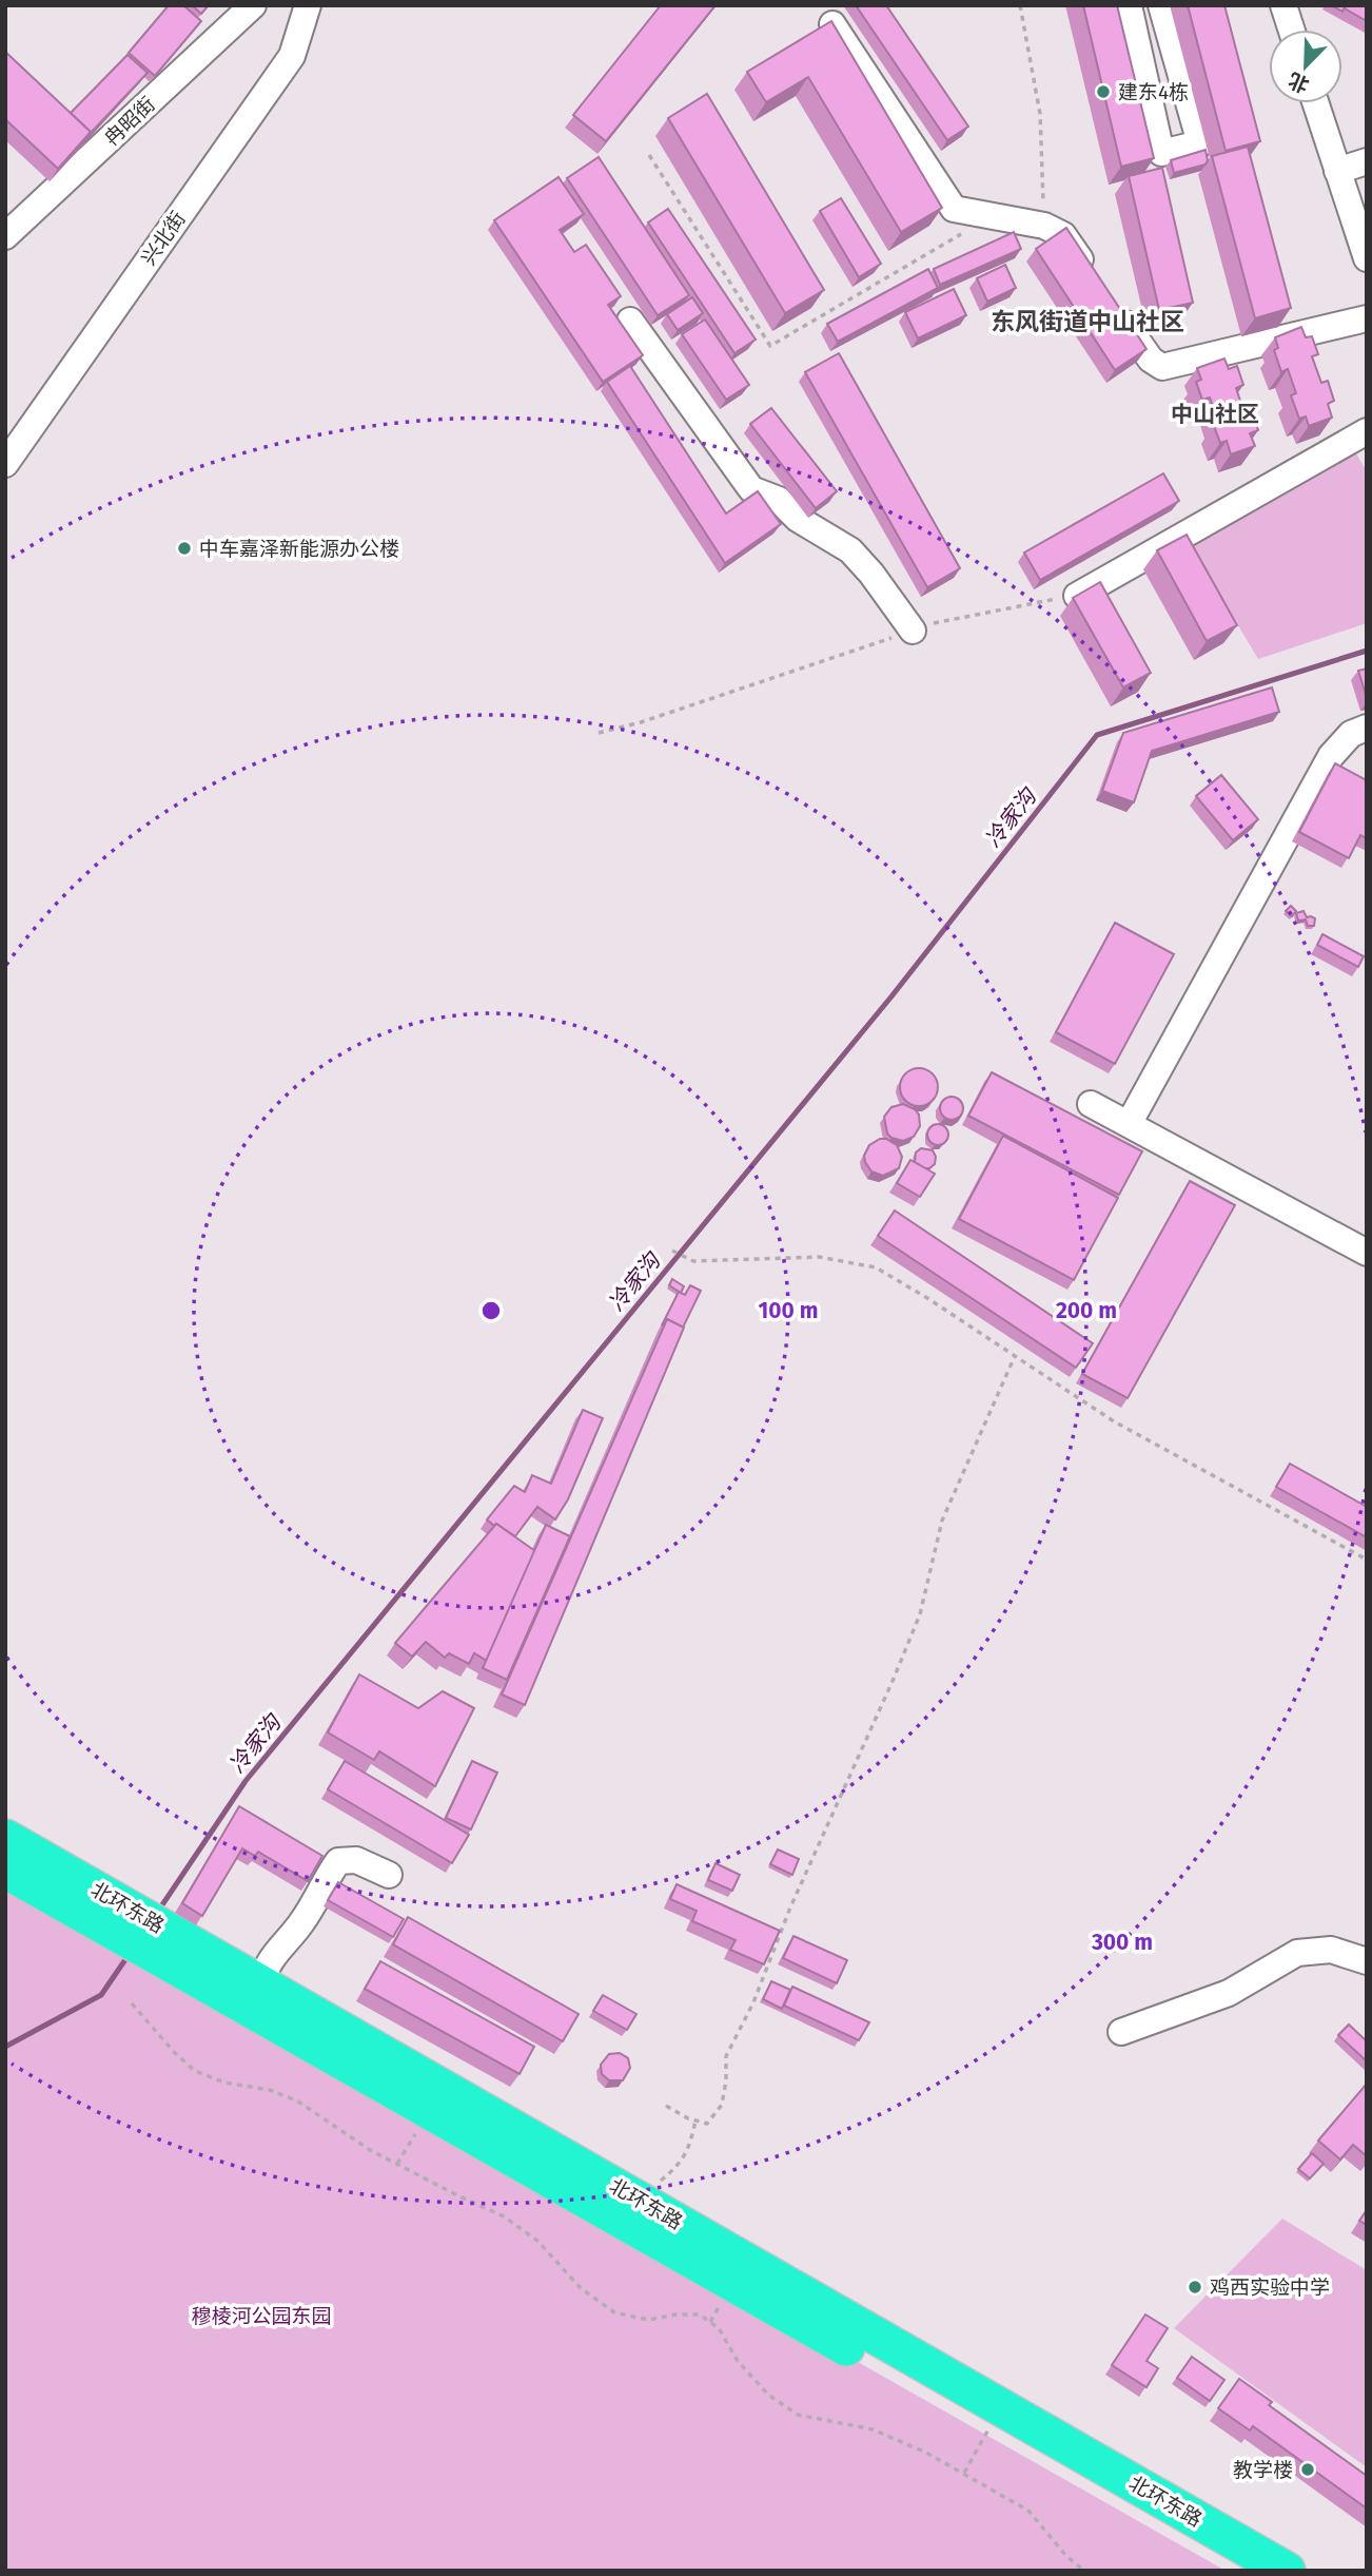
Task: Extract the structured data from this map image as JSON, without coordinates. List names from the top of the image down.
{
  "streets": {
    "highway": ["北环东路"],
    "street": ["冉昭街", "兴北街"]
  },
  "districts": ["东风街道中山社区", "中山社区"],
  "water": ["冷家沟"],
  "parks": ["穆棱河公园东园"],
  "places": [
    "建东4栋",
    "中车嘉泽新能源办公楼",
    "鸡西实验中学",
    "教学楼"
  ],
  "north": "bottom left",
  "rings": ["100 m", "200 m", "300 m"]
}
